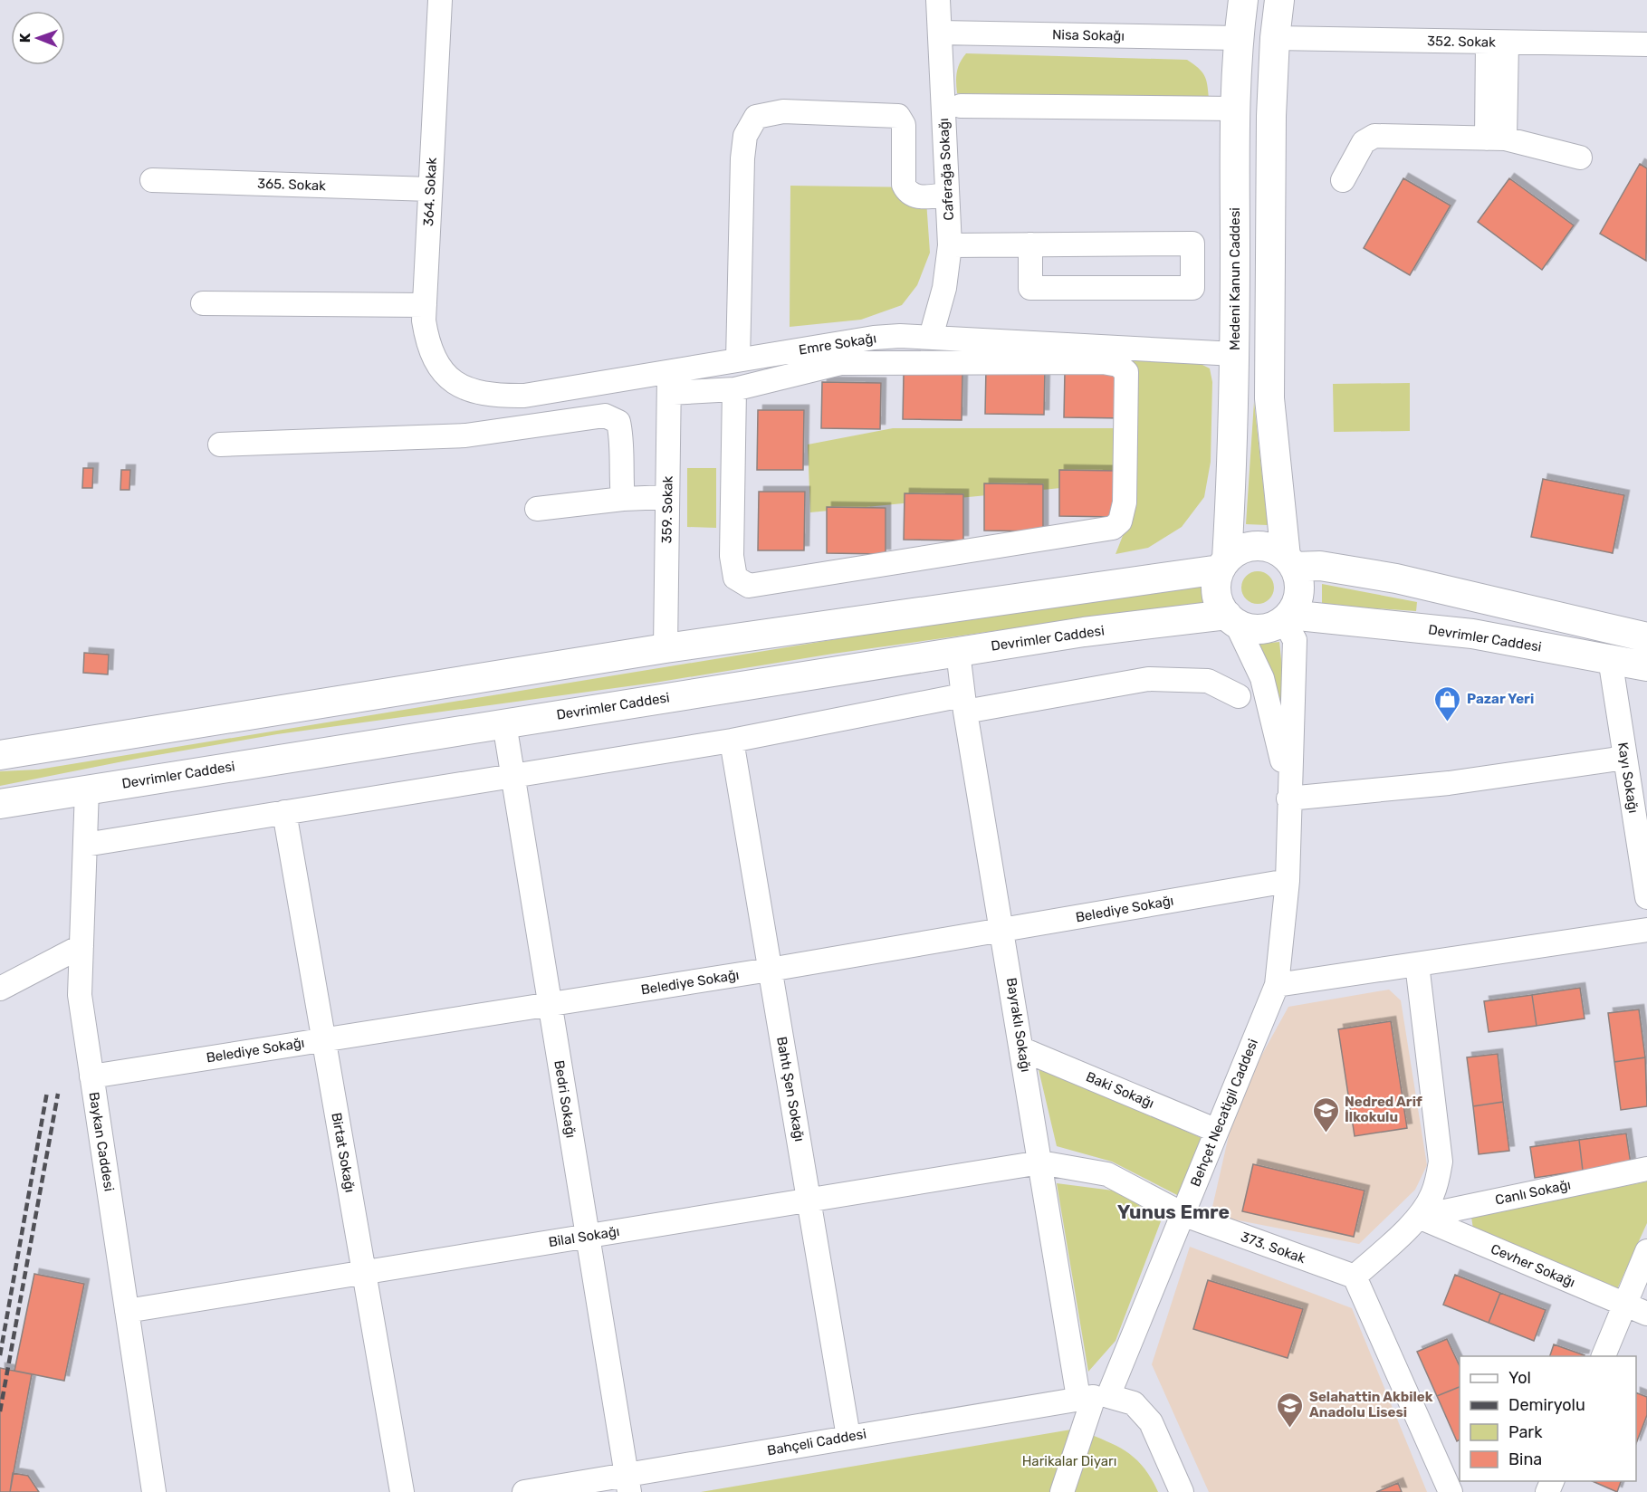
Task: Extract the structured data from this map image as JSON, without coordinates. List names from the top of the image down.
{
  "streets": {
    "main road": ["Medeni Kanun Caddesi", "Devrimler Caddesi"],
    "street": [
      "Nisa Sokağı",
      "352. Sokak",
      "Caferağa Sokağı",
      "365. Sokak",
      "364. Sokak",
      "Emre Sokağı",
      "359. Sokak",
      "Kayı Sokağı",
      "Belediye Sokağı",
      "Bayraklı Sokağı",
      "Bahtı Şen Sokağı",
      "Baki Sokağı",
      "Bedri Sokağı",
      "Behçet Necatigil Caddesi",
      "Baykan Caddesi",
      "Birtat Sokağı",
      "Canlı Sokağı",
      "Bilal Sokağı",
      "373. Sokak",
      "Cevher Sokağı",
      "Bahçeli Caddesi"
    ]
  },
  "crossings": [
    ["Nisa Sokağı", "Caferağa Sokağı"],
    ["Nisa Sokağı", "Medeni Kanun Caddesi"],
    ["Caferağa Sokağı", "Emre Sokağı"],
    ["365. Sokak", "364. Sokak"],
    ["364. Sokak", "Emre Sokağı"],
    ["Medeni Kanun Caddesi", "Emre Sokağı"],
    ["Medeni Kanun Caddesi", "Devrimler Caddesi"],
    ["Medeni Kanun Caddesi", "Behçet Necatigil Caddesi"],
    ["Emre Sokağı", "359. Sokak"],
    ["Devrimler Caddesi", "Kayı Sokağı"],
    ["Devrimler Caddesi", "Bayraklı Sokağı"],
    ["Devrimler Caddesi", "Bedri Sokağı"],
    ["Devrimler Caddesi", "Behçet Necatigil Caddesi"],
    ["Devrimler Caddesi", "Baykan Caddesi"],
    ["Belediye Sokağı", "Bayraklı Sokağı"],
    ["Belediye Sokağı", "Bahtı Şen Sokağı"],
    ["Belediye Sokağı", "Bedri Sokağı"],
    ["Belediye Sokağı", "Behçet Necatigil Caddesi"],
    ["Belediye Sokağı", "Baykan Caddesi"],
    ["Belediye Sokağı", "Birtat Sokağı"],
    ["Bayraklı Sokağı", "Baki Sokağı"],
    ["Bayraklı Sokağı", "Behçet Necatigil Caddesi"],
    ["Bayraklı Sokağı", "Bilal Sokağı"],
    ["Bayraklı Sokağı", "373. Sokak"],
    ["Bayraklı Sokağı", "Bahçeli Caddesi"],
    ["Bahtı Şen Sokağı", "Bilal Sokağı"],
    ["Bahtı Şen Sokağı", "Bahçeli Caddesi"],
    ["Baki Sokağı", "Behçet Necatigil Caddesi"],
    ["Bedri Sokağı", "Bilal Sokağı"],
    ["Bedri Sokağı", "Bahçeli Caddesi"],
    ["Behçet Necatigil Caddesi", "373. Sokak"],
    ["Behçet Necatigil Caddesi", "Bahçeli Caddesi"],
    ["Baykan Caddesi", "Bilal Sokağı"],
    ["Birtat Sokağı", "Bilal Sokağı"],
    ["Canlı Sokağı", "Cevher Sokağı"],
    ["Bilal Sokağı", "373. Sokak"]
  ],
  "districts": ["Yunus Emre"],
  "parks": ["Harikalar Diyarı"],
  "places": {
    "shop": ["Pazar Yeri"],
    "school or university": ["Nedred Arif İlkokulu", "Selahattin Akbilek Anadolu Lisesi"]
  },
  "legend": [
    "Yol",
    "Demiryolu",
    "Park",
    "Bina"
  ],
  "north": "left"
}
